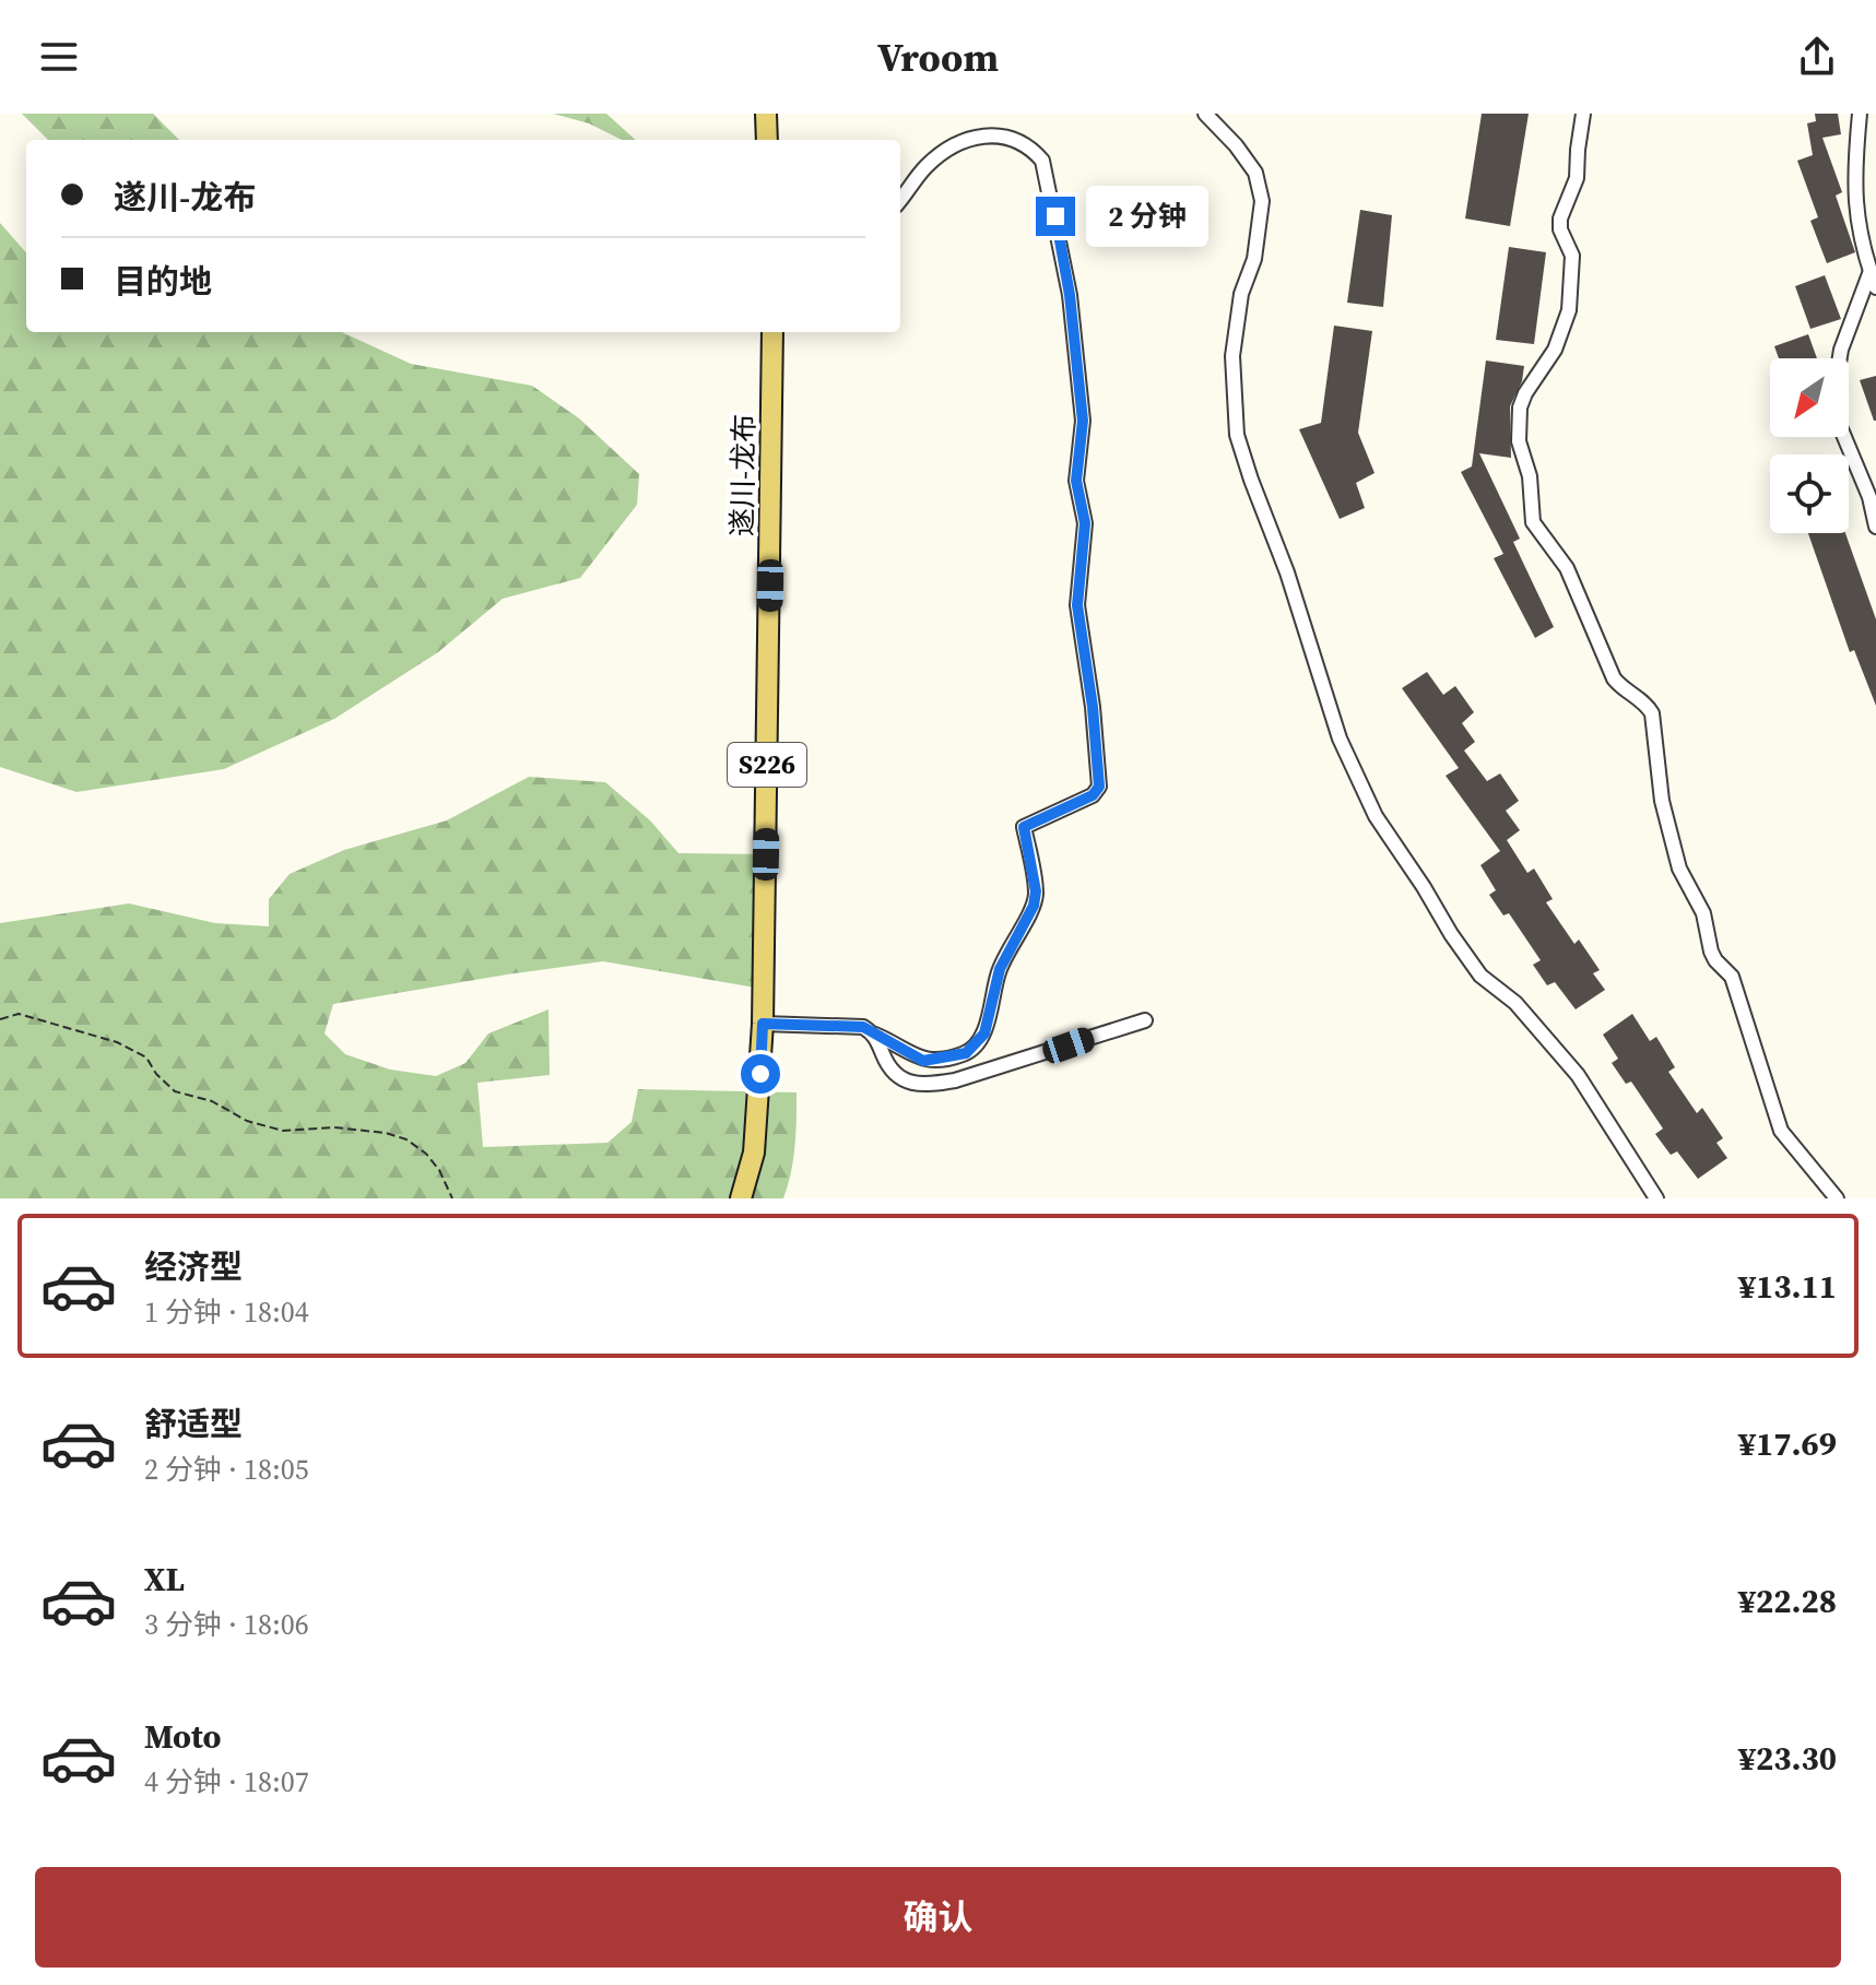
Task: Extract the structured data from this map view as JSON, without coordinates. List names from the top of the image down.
{
  "streets": {
    "main road": ["遂川-龙布", "S226"]
  },
  "north": "bottom left",
  "page": {
    "header": "Vroom",
    "banner": ["遂川-龙布", "目的地"],
    "bubble": "2 分钟",
    "list": [
      {
        "name": "经济型",
        "note": "1 分钟 · 18:04",
        "value": "¥13.11"
      },
      {
        "name": "舒适型",
        "note": "2 分钟 · 18:05",
        "value": "¥17.69"
      },
      {
        "name": "XL",
        "note": "3 分钟 · 18:06",
        "value": "¥22.28"
      },
      {
        "name": "Moto",
        "note": "4 分钟 · 18:07",
        "value": "¥23.30"
      }
    ],
    "buttons": "确认"
  }
}
